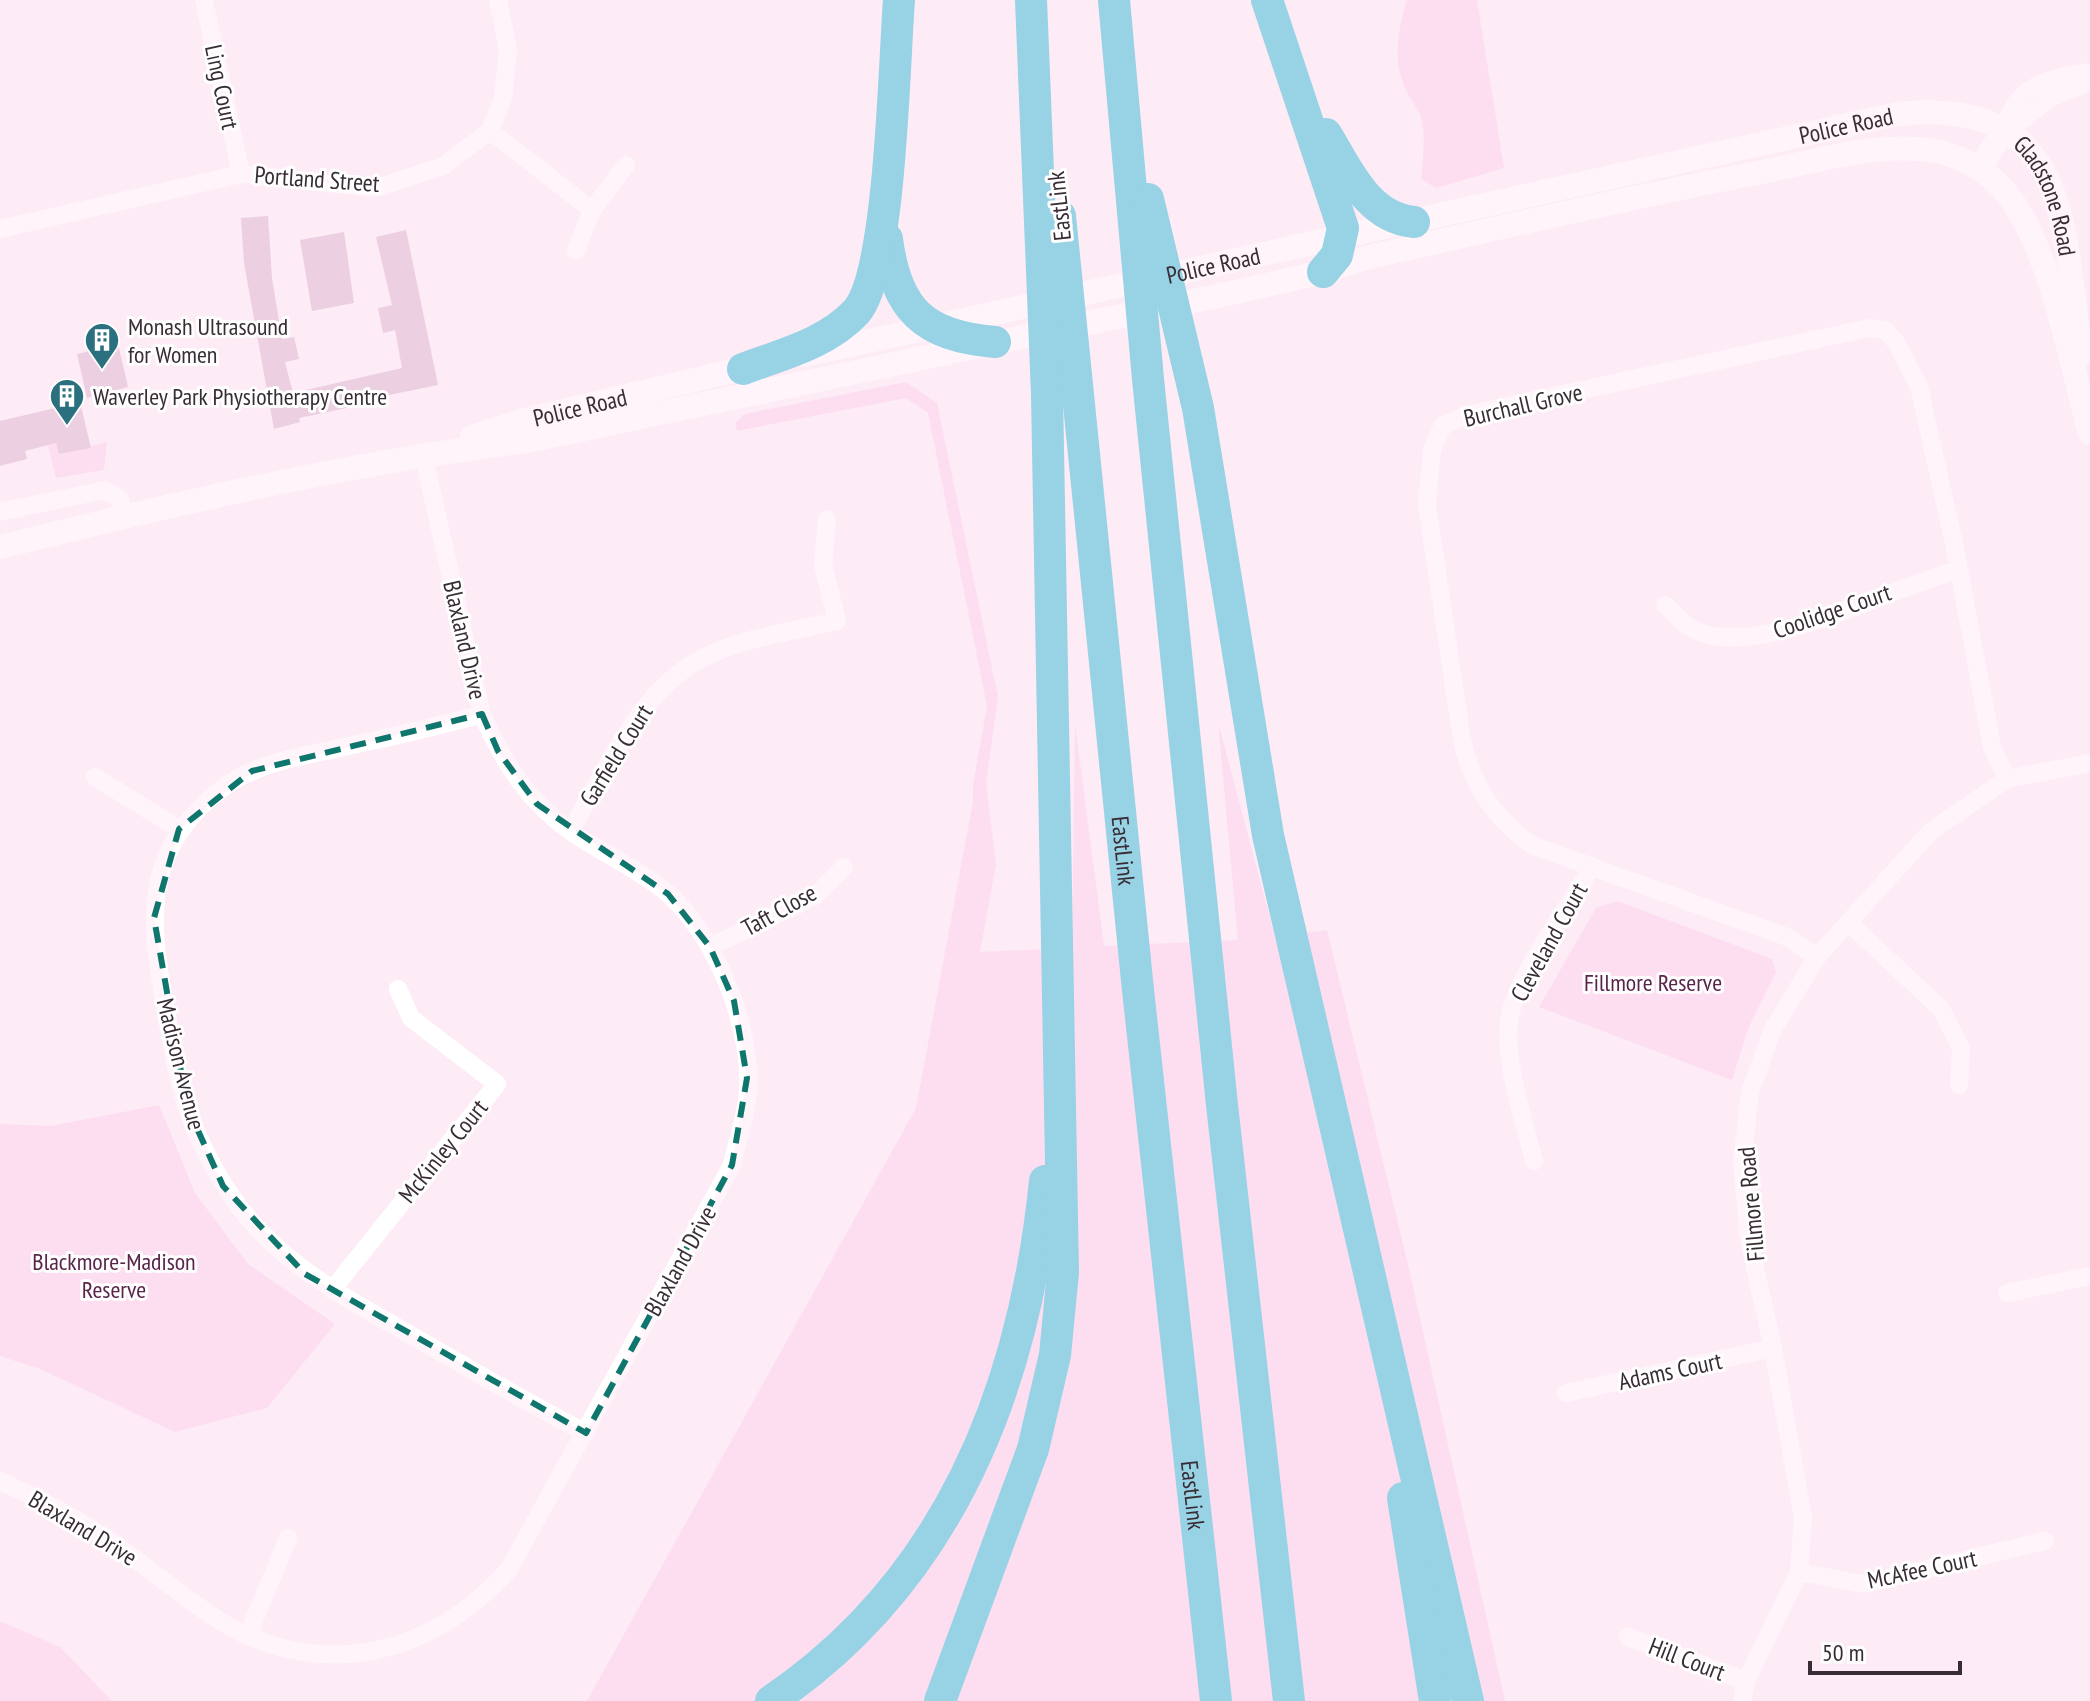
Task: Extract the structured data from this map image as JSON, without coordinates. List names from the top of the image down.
{
  "streets": {
    "highway": ["EastLink"],
    "main road": ["Police Road", "Gladstone Road"],
    "street": [
      "Ling Court",
      "Portland Street",
      "Burchall Grove",
      "Coolidge Court",
      "Blaxland Drive",
      "Garfield Court",
      "Taft Close",
      "Cleveland Court",
      "Madison Avenue",
      "McKinley Court",
      "Fillmore Road",
      "Adams Court",
      "McAfee Court",
      "Hill Court"
    ]
  },
  "crossings": [
    ["Ling Court", "Portland Street"],
    ["Police Road", "Gladstone Road"],
    ["Police Road", "Blaxland Drive"],
    ["Burchall Grove", "Coolidge Court"],
    ["Burchall Grove", "Cleveland Court"],
    ["Burchall Grove", "Fillmore Road"],
    ["Blaxland Drive", "Garfield Court"],
    ["Blaxland Drive", "Taft Close"],
    ["Blaxland Drive", "Madison Avenue"],
    ["Madison Avenue", "McKinley Court"],
    ["Fillmore Road", "Adams Court"],
    ["Fillmore Road", "McAfee Court"],
    ["Fillmore Road", "Hill Court"]
  ],
  "parks": ["Fillmore Reserve", "Blackmore-Madison Reserve"],
  "places": {
    "building": ["Monash Ultrasound for Women", "Waverley Park Physiotherapy Centre"]
  },
  "scale_bar": "50 m"
}
